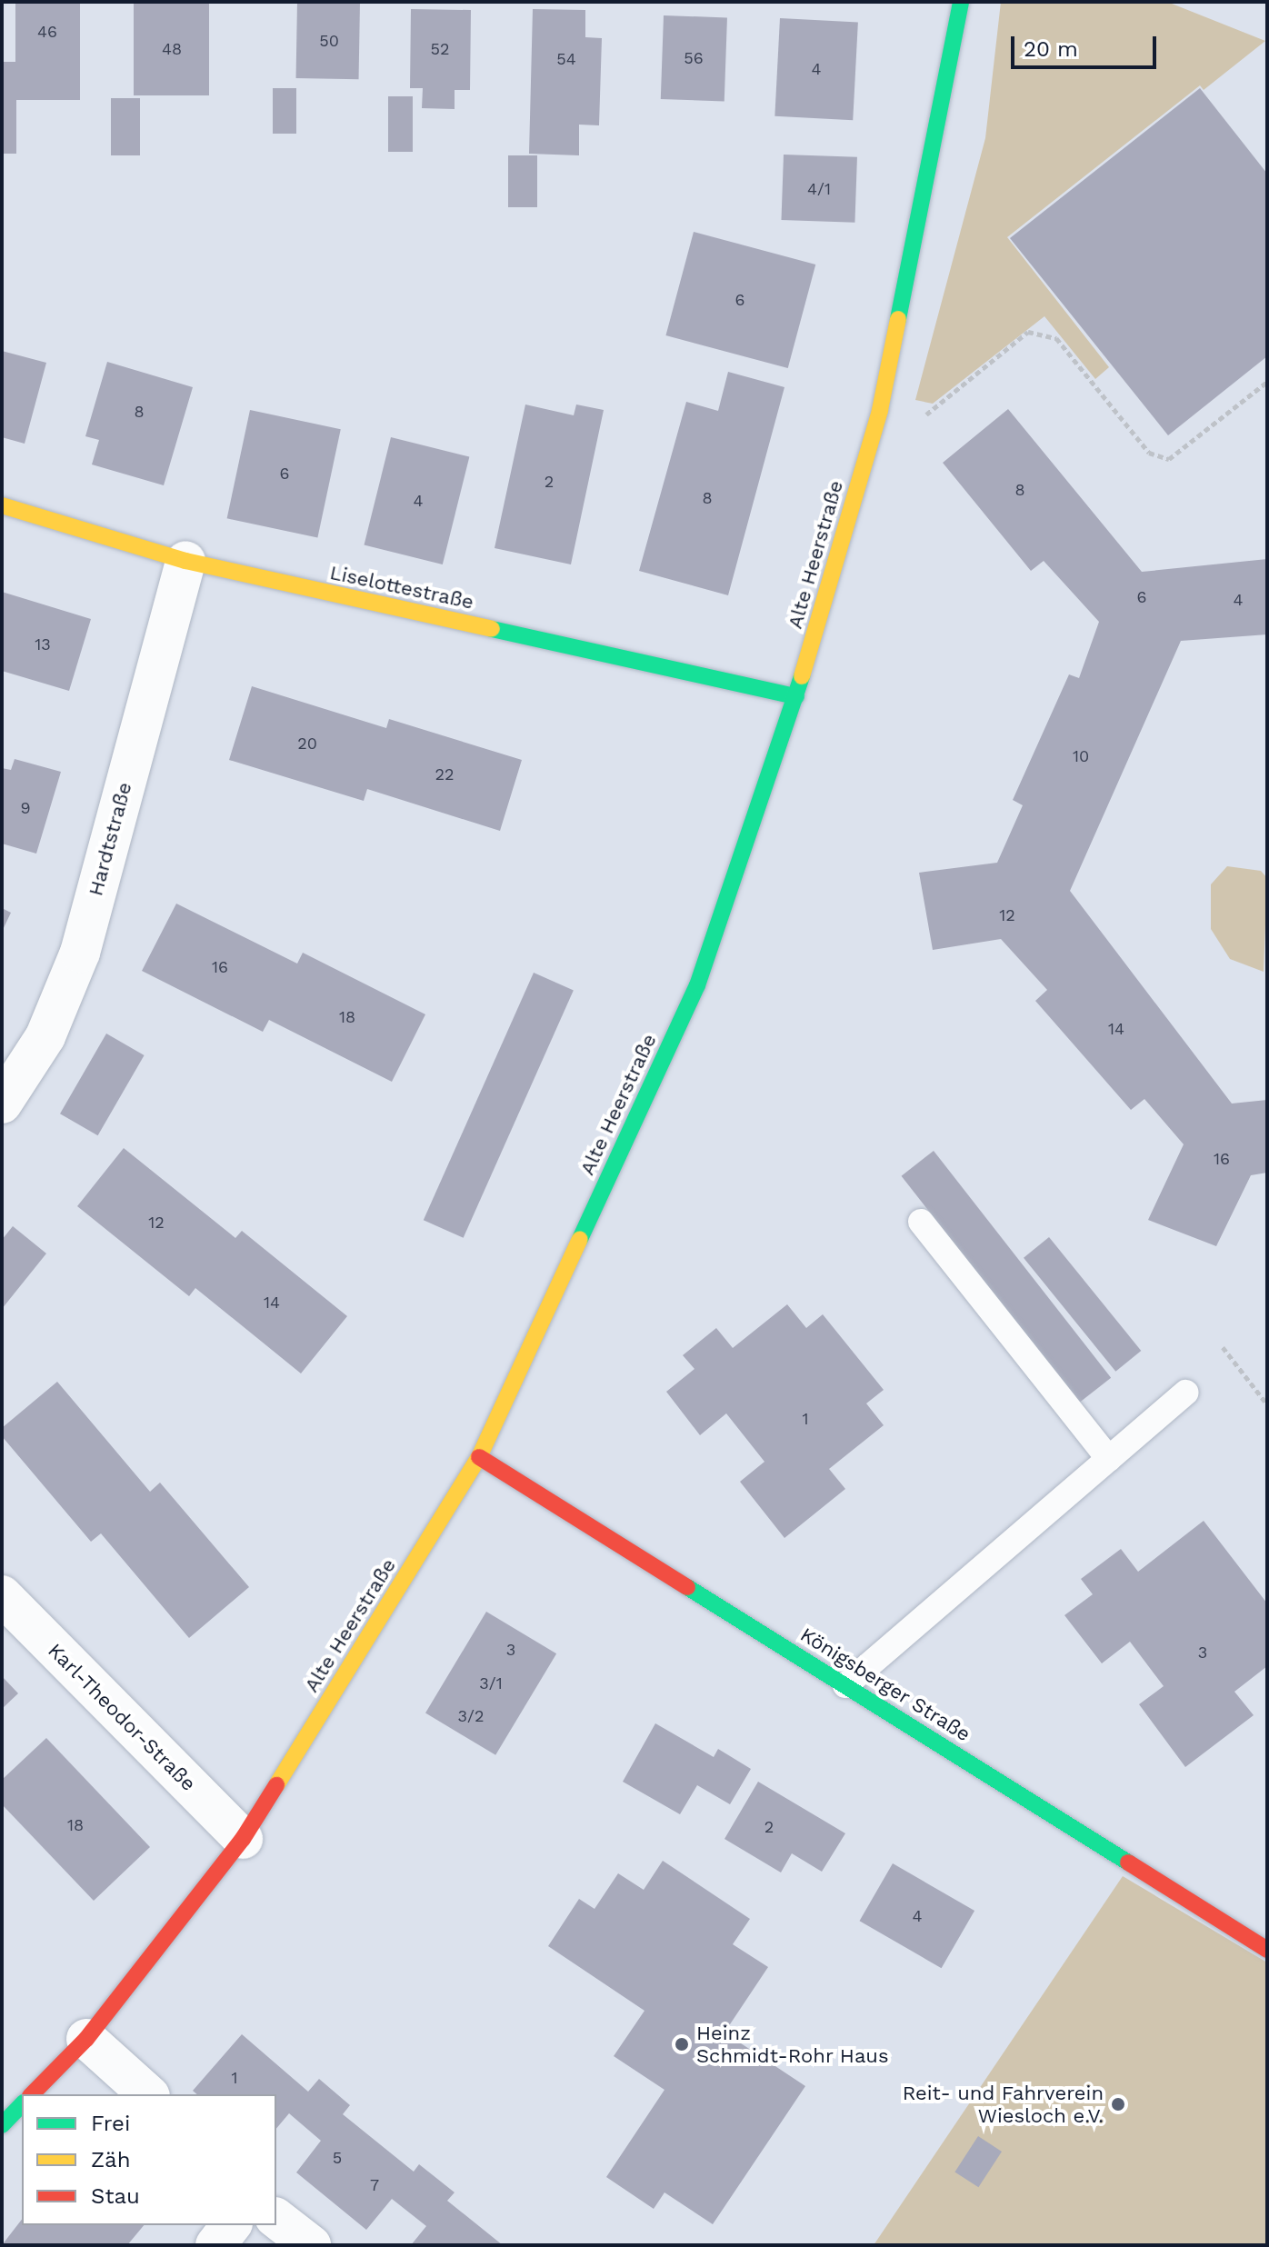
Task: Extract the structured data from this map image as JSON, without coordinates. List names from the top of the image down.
{
  "streets": {
    "street": [
      "Alte Heerstraße",
      "Liselottestraße",
      "Hardtstraße",
      "Königsberger Straße",
      "Karl-Theodor-Straße"
    ]
  },
  "crossings": [
    ["Alte Heerstraße", "Liselottestraße"],
    ["Alte Heerstraße", "Königsberger Straße"],
    ["Alte Heerstraße", "Karl-Theodor-Straße"],
    ["Liselottestraße", "Hardtstraße"]
  ],
  "places": ["Heinz Schmidt-Rohr Haus", "Reit- und Fahrverein Wiesloch e.V."],
  "house_numbers": [
    "46",
    "50",
    "48",
    "52",
    "56",
    "54",
    "4",
    "4/1",
    "6",
    "8",
    "6",
    "2",
    "8",
    "8",
    "4",
    "6",
    "4",
    "13",
    "20",
    "10",
    "22",
    "9",
    "12",
    "16",
    "18",
    "14",
    "16",
    "12",
    "14",
    "1",
    "3",
    "3",
    "3/1",
    "3/2",
    "18",
    "2",
    "4",
    "1",
    "5",
    "7"
  ],
  "legend": ["Frei", "Zäh", "Stau"],
  "scale_bar": "20 m"
}
